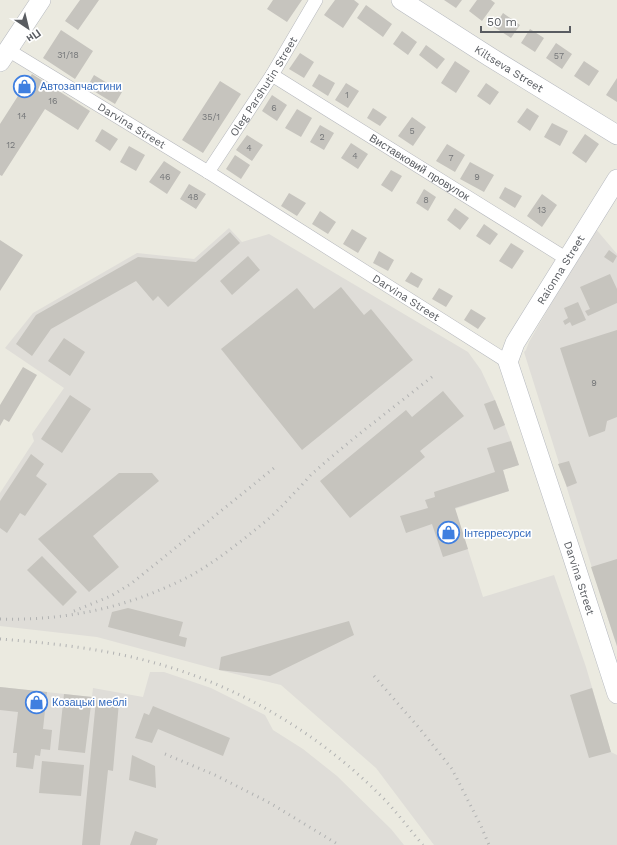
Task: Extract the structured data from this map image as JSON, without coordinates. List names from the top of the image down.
{
  "streets": {
    "street": [
      "Kiltseva Street",
      "Oleg Parshutin Street",
      "Darvina Street",
      "Виставковий провулок",
      "Raionna Street"
    ]
  },
  "crossings": [
    ["Oleg Parshutin Street", "Darvina Street"],
    ["Oleg Parshutin Street", "Виставковий провулок"],
    ["Darvina Street", "Raionna Street"],
    ["Виставковий провулок", "Raionna Street"]
  ],
  "places": {
    "shop": ["Автозапчастини", "Інтерресурси", "Козацькі меблі"]
  },
  "house_numbers": [
    "31/18",
    "57",
    "1",
    "16",
    "6",
    "14",
    "35/1",
    "5",
    "2",
    "12",
    "4",
    "4",
    "7",
    "46",
    "9",
    "48",
    "8",
    "13",
    "9"
  ],
  "scale_bar": "50 m",
  "north": "bottom right"
}
